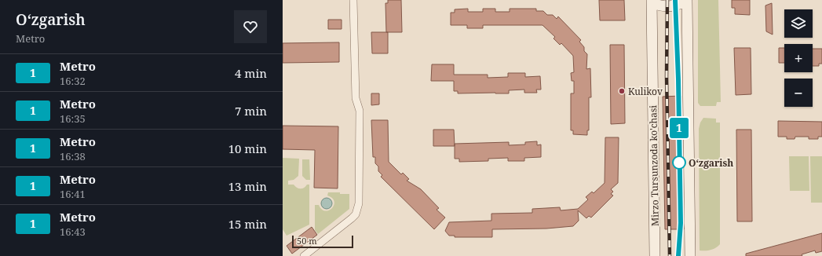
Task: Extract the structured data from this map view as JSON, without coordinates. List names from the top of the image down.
{
  "streets": {
    "main road": ["Mirzo Tursunzoda ko'chasi"]
  },
  "places": ["Kulikov", "O‘zgarish"],
  "lines": ["metro line 1"],
  "scale_bar": "50 m",
  "page": {
    "heading": ["O‘zgarish", "Metro"],
    "on_map": "1",
    "map_buttons": ["+", "−"],
    "list": [
      {
        "mark": "1",
        "name": "Metro",
        "note": "16:32",
        "value": "4 min"
      },
      {
        "mark": "1",
        "name": "Metro",
        "note": "16:35",
        "value": "7 min"
      },
      {
        "mark": "1",
        "name": "Metro",
        "note": "16:38",
        "value": "10 min"
      },
      {
        "mark": "1",
        "name": "Metro",
        "note": "16:41",
        "value": "13 min"
      },
      {
        "mark": "1",
        "name": "Metro",
        "note": "16:43",
        "value": "15 min"
      }
    ],
    "scale": "50 m"
  }
}
